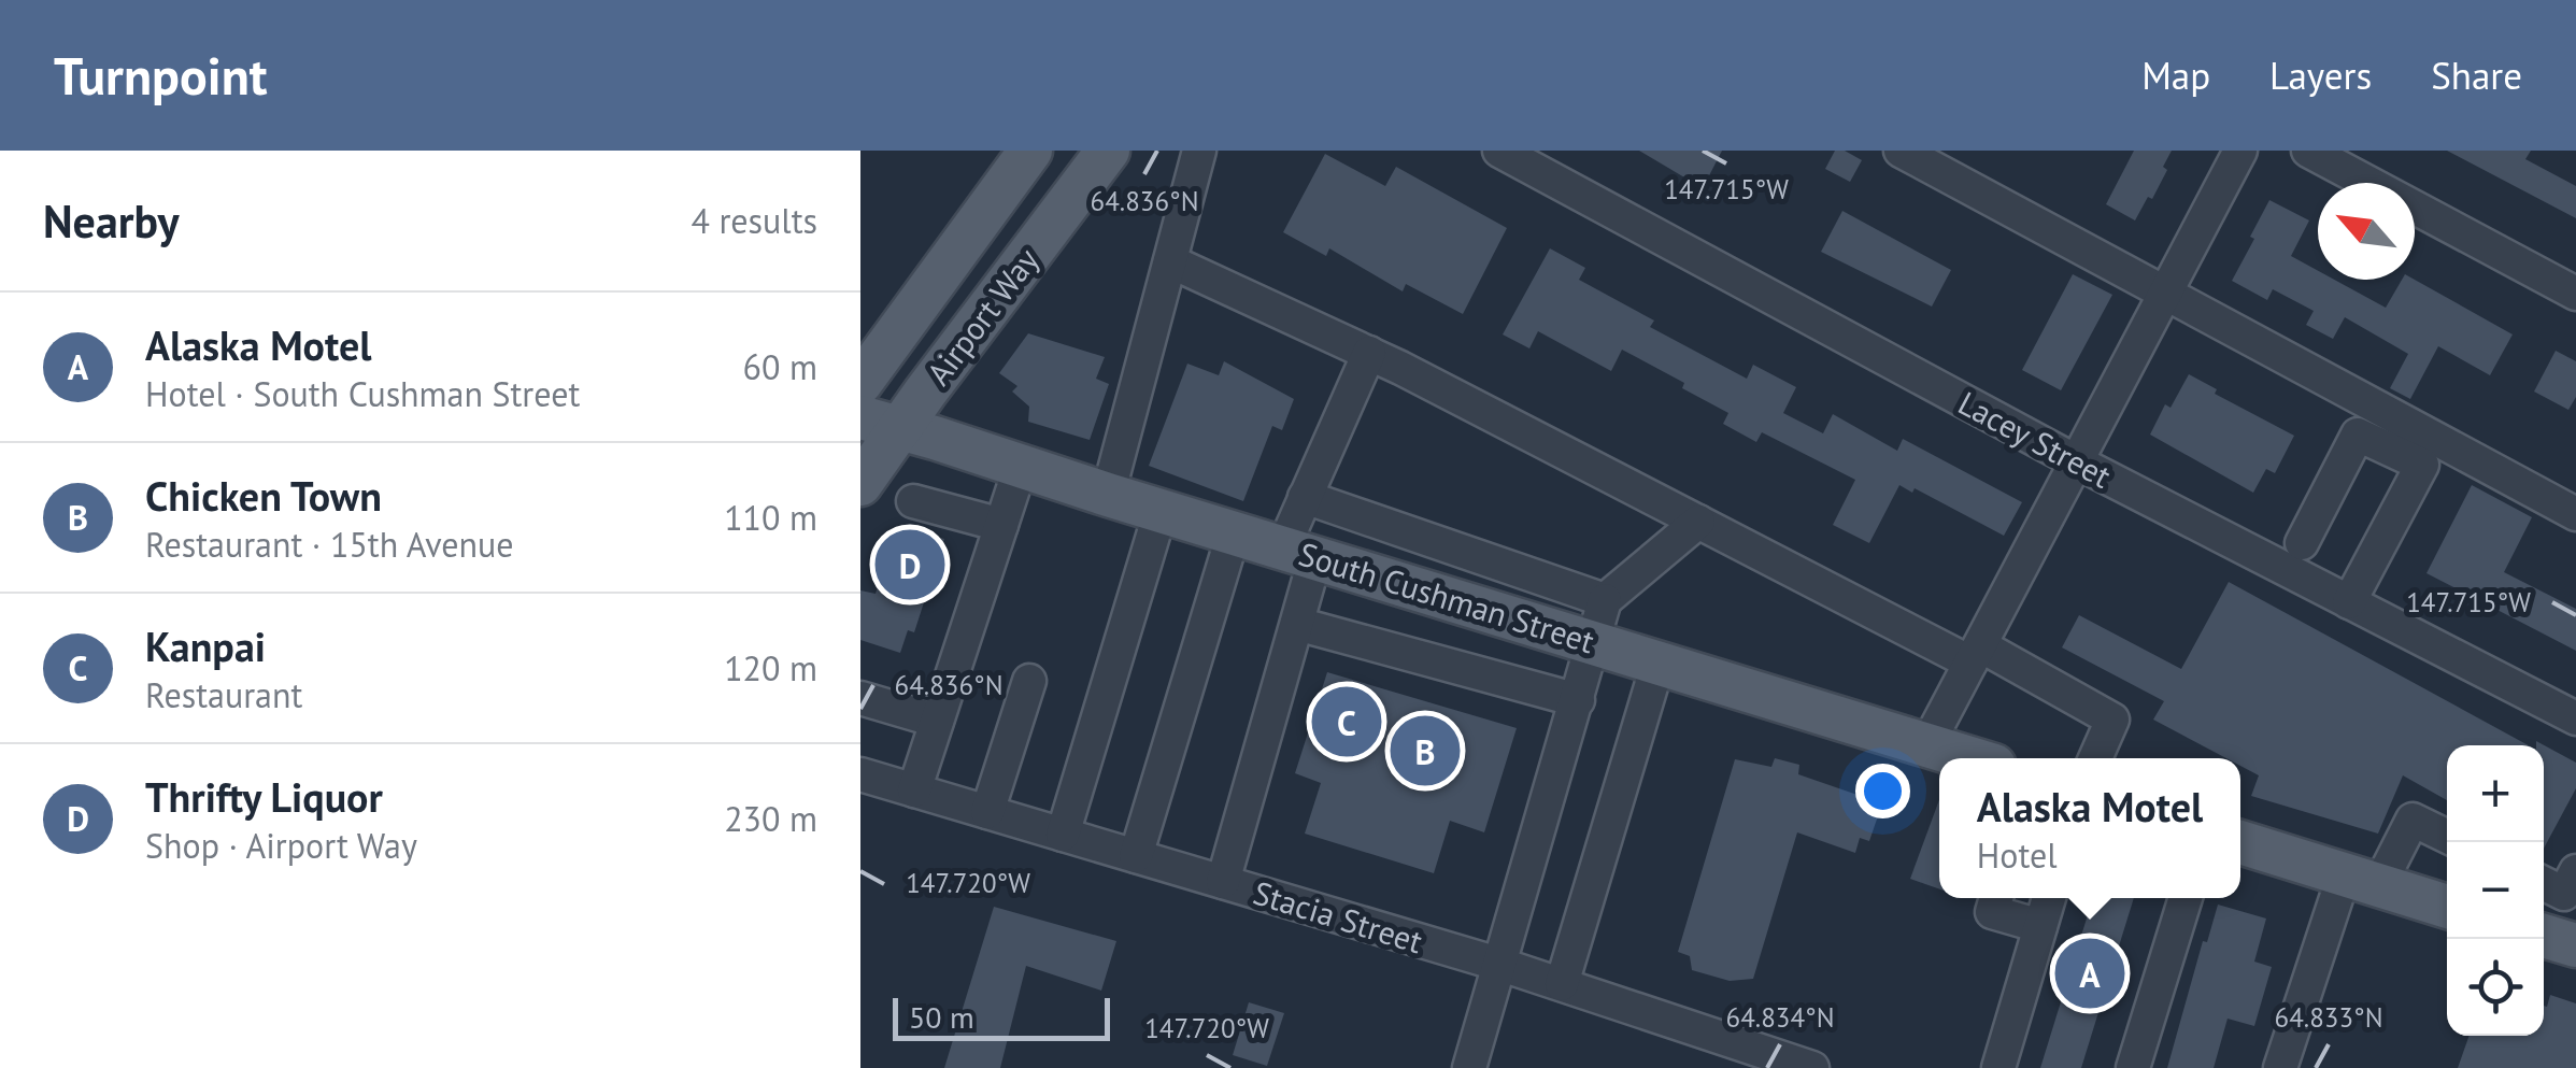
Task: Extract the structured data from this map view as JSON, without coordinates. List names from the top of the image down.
{
  "streets": {
    "main road": ["Airport Way", "South Cushman Street"],
    "street": ["Lacey Street", "Stacia Street"]
  },
  "crossings": [
    ["Airport Way", "South Cushman Street"]
  ],
  "scale_bar": "50 m",
  "north": "top left",
  "page": {
    "header": "Turnpoint",
    "nav": ["Map", "Layers", "Share"],
    "heading": ["Nearby", "4 results"],
    "list": [
      {
        "mark": "A",
        "name": "Alaska Motel",
        "note": "Hotel · South Cushman Street",
        "value": "60 m"
      },
      {
        "mark": "B",
        "name": "Chicken Town",
        "note": "Restaurant · 15th Avenue",
        "value": "110 m"
      },
      {
        "mark": "C",
        "name": "Kanpai",
        "note": "Restaurant",
        "value": "120 m"
      },
      {
        "mark": "D",
        "name": "Thrifty Liquor",
        "note": "Shop · Airport Way",
        "value": "230 m"
      }
    ],
    "pins": [
      "D",
      "C",
      "B",
      "A"
    ],
    "map_buttons": ["+", "−"],
    "popup": ["Alaska Motel", "Hotel"],
    "scale": "50 m"
  },
  "coordinates": [
    "147.715°W",
    "64.836°N",
    "147.720°W",
    "64.834°N",
    "64.833°N"
  ]
}
